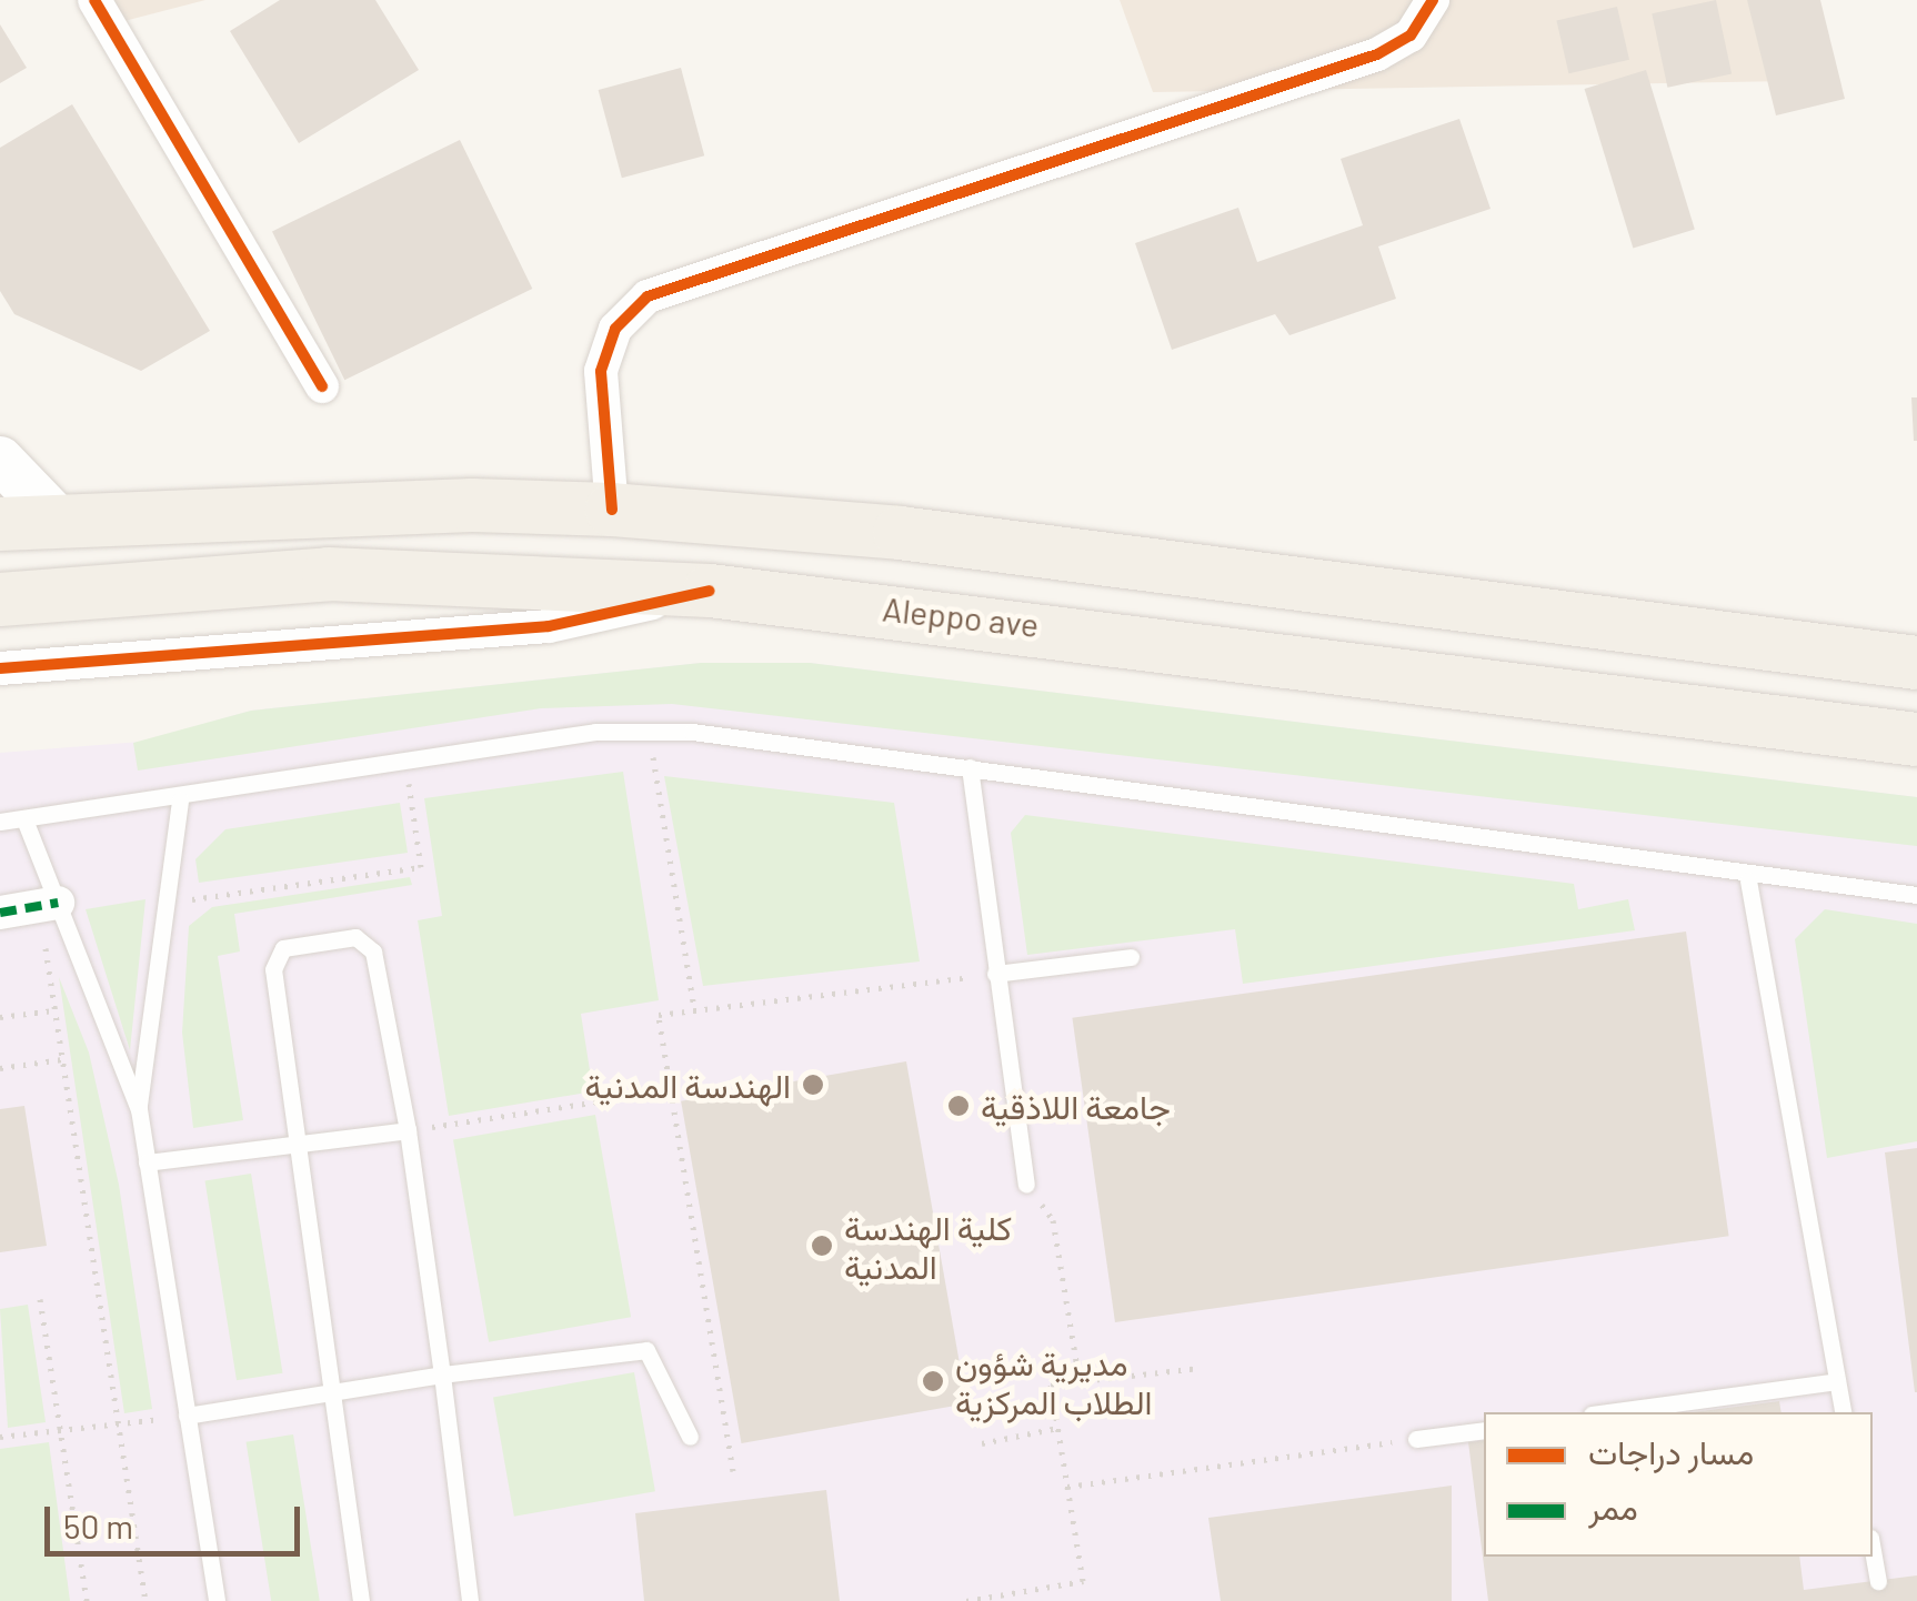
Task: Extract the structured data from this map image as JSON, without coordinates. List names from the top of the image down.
{
  "streets": {
    "main road": ["Aleppo ave"]
  },
  "places": [
    "الهندسة المدنية",
    "جامعة اللاذقية",
    "كلية الهندسة المدنية",
    "مديرية شؤون الطلاب المركزية"
  ],
  "legend": ["مسار دراجات", "ممر"],
  "scale_bar": "50 m"
}
